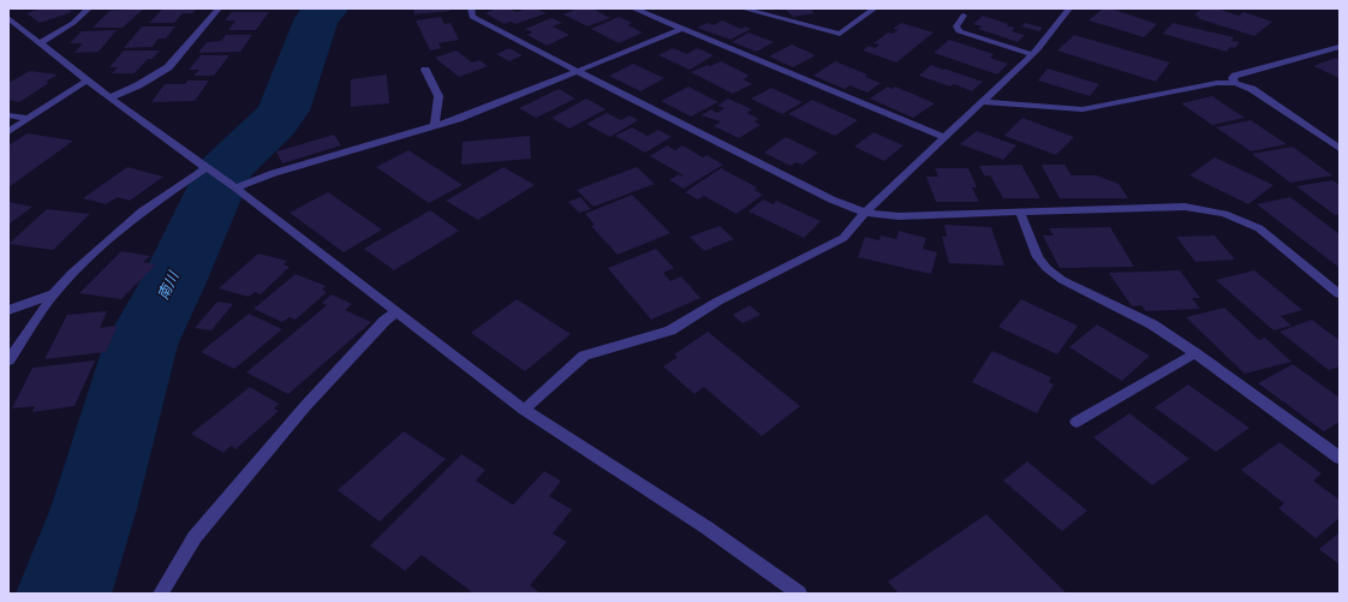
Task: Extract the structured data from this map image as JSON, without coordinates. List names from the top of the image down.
{
  "water": ["南川"]
}
